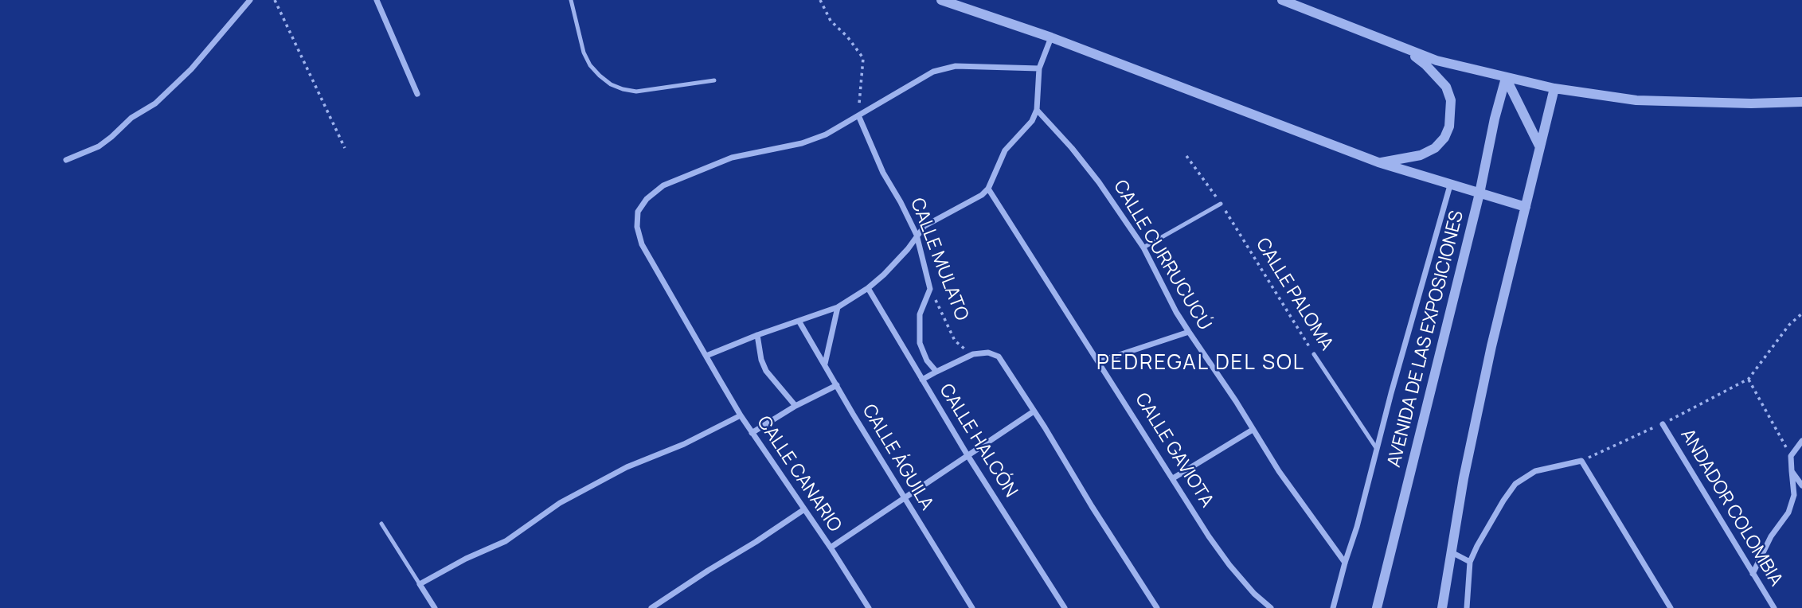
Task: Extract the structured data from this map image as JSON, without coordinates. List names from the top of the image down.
{
  "streets": {
    "street": [
      "CALLE CURRUCUCÚ",
      "CALLE MULATO",
      "AVENIDA DE LAS EXPOSICIONES",
      "CALLE HALCÓN",
      "CALLE GAVIOTA",
      "CALLE ÁGUILA",
      "CALLE CANARIO",
      "ANDADOR COLOMBIA"
    ],
    "lane": ["CALLE PALOMA"]
  },
  "crossings": [
    ["CALLE MULATO", "CALLE CANARIO"]
  ],
  "districts": ["PEDREGAL DEL SOL"]
}
